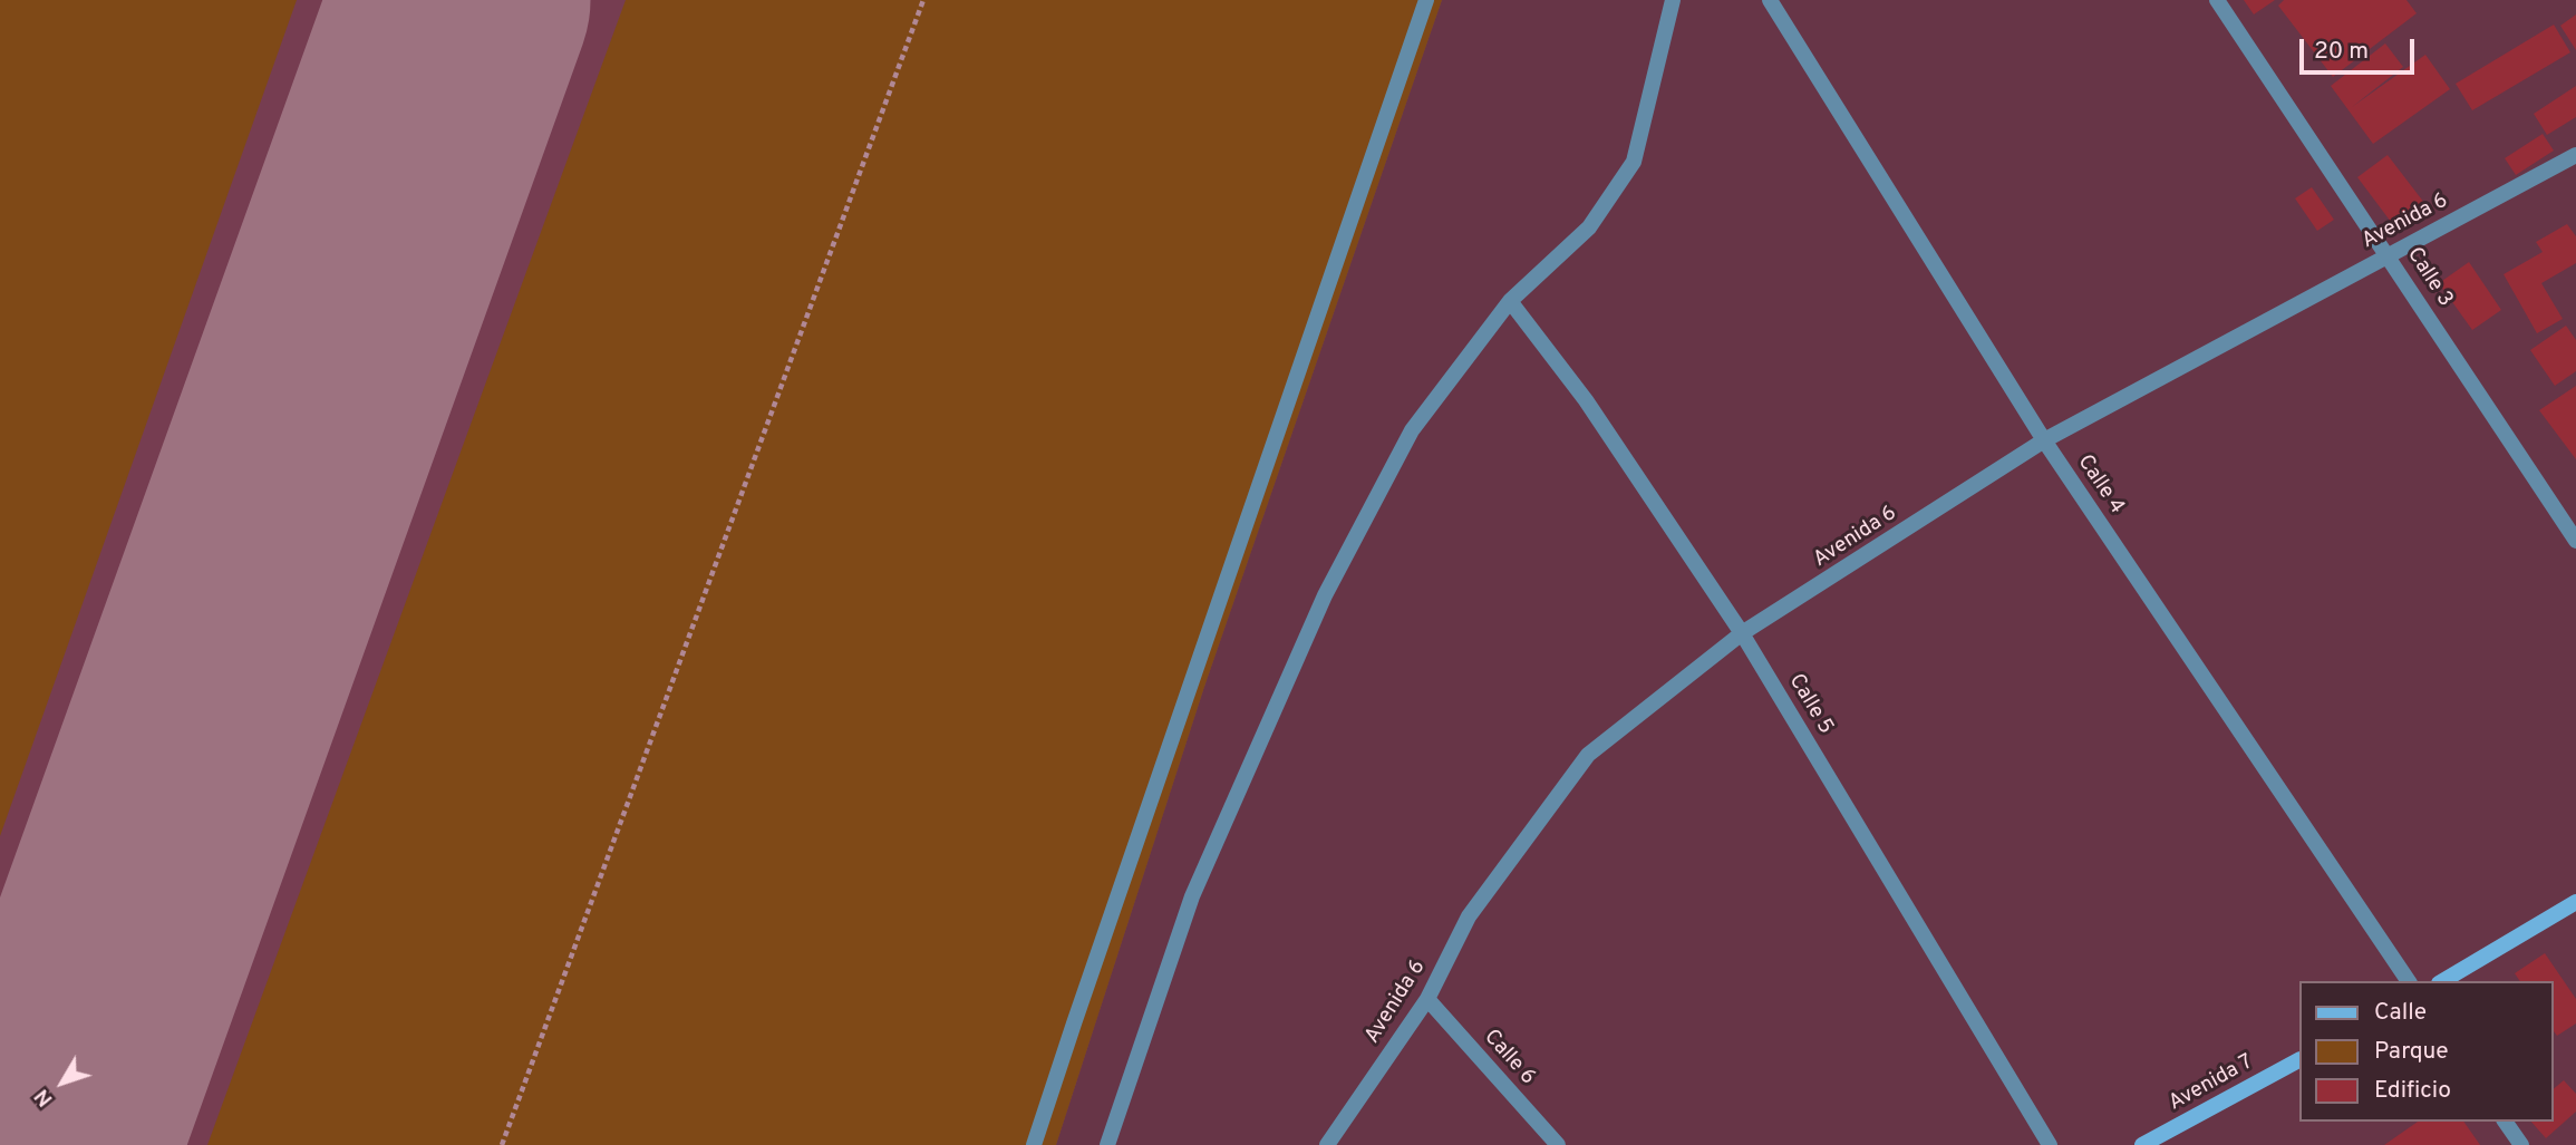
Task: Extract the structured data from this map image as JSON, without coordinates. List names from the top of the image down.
{
  "streets": {
    "street": [
      "Avenida 6",
      "Calle 3",
      "Calle 4",
      "Calle 5",
      "Calle 6",
      "Avenida 7"
    ]
  },
  "crossings": [
    ["Avenida 6", "Calle 3"],
    ["Avenida 6", "Calle 4"],
    ["Avenida 6", "Calle 5"],
    ["Avenida 6", "Calle 6"]
  ],
  "legend": ["Calle", "Parque", "Edificio"],
  "scale_bar": "20 m",
  "north": "bottom left"
}
